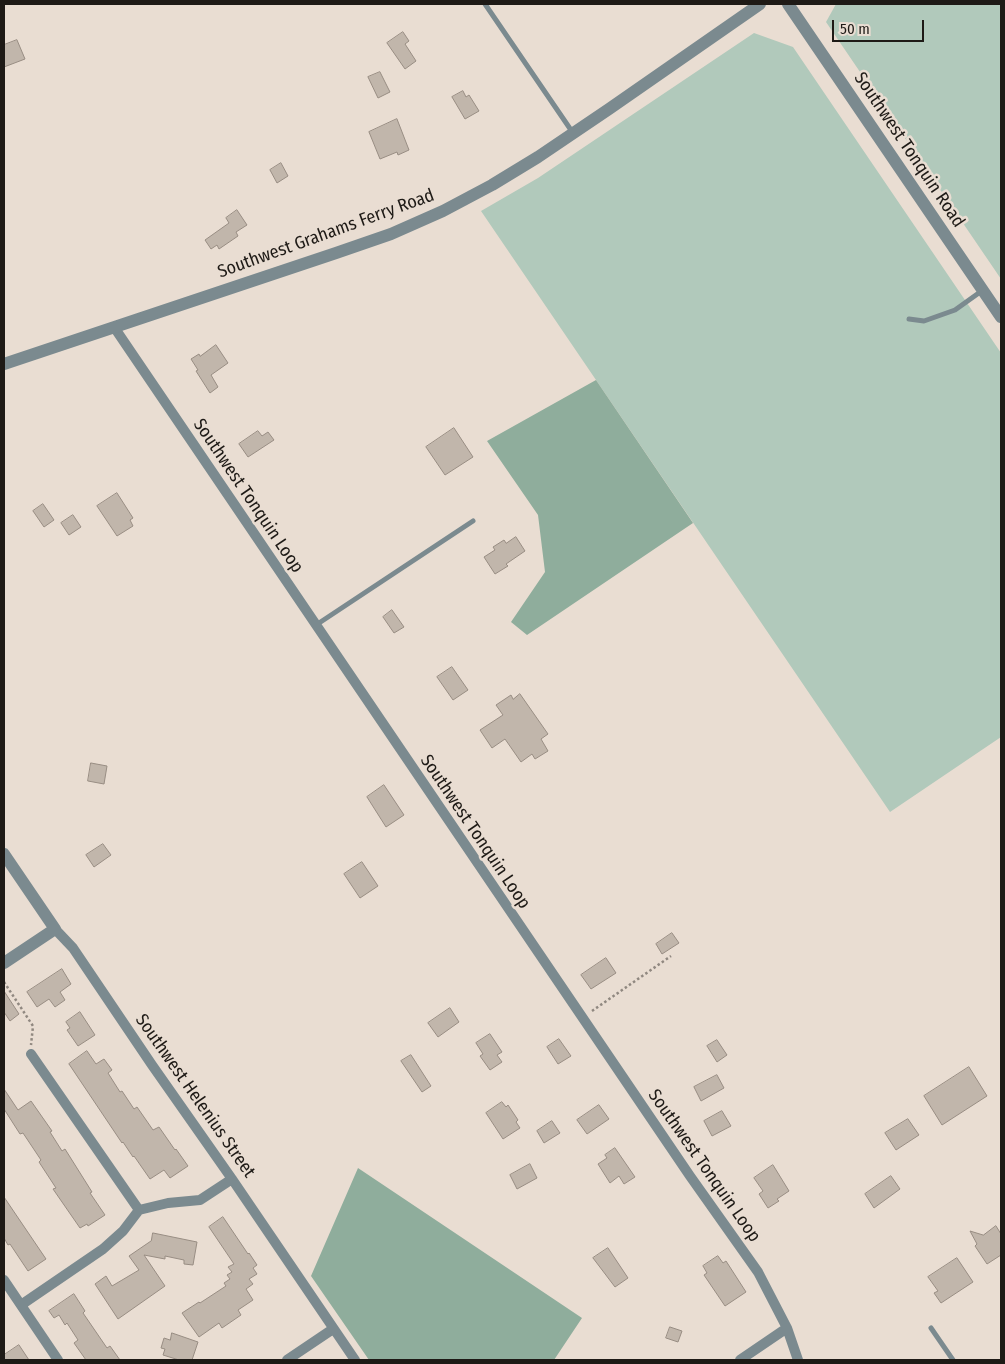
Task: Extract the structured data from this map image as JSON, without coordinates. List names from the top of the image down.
{
  "streets": {
    "street": [
      "Southwest Tonquin Road",
      "Southwest Grahams Ferry Road",
      "Southwest Tonquin Loop",
      "Southwest Helenius Street"
    ]
  },
  "crossings": [
    ["Southwest Grahams Ferry Road", "Southwest Tonquin Loop"]
  ],
  "scale_bar": "50 m"
}
